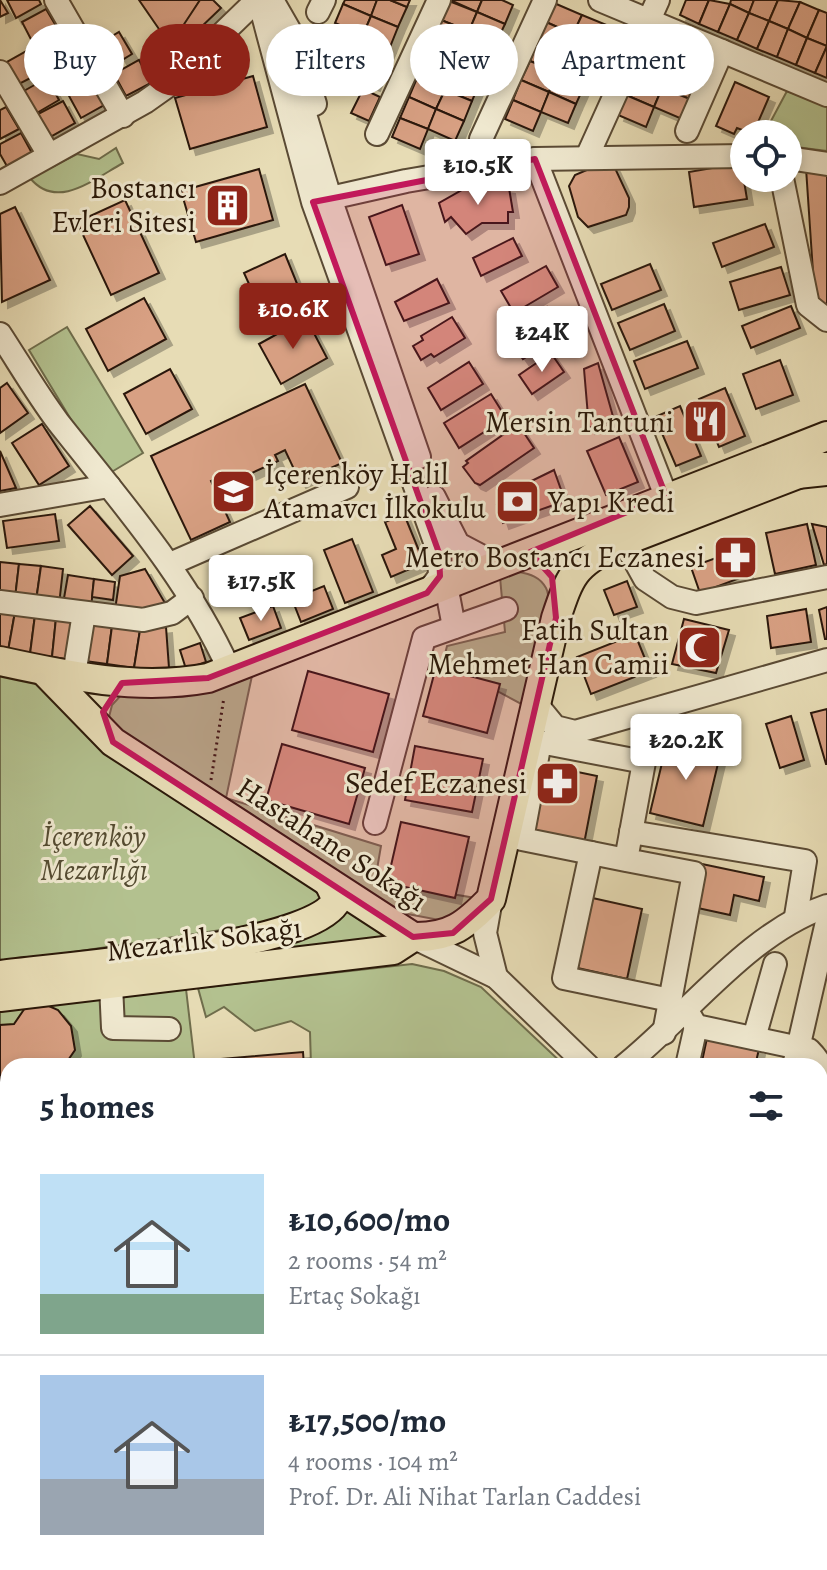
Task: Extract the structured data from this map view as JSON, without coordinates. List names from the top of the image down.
{
  "streets": {
    "main road": ["Hastahane Sokağı", "Mezarlık Sokağı"]
  },
  "crossings": [
    ["Hastahane Sokağı", "Mezarlık Sokağı"]
  ],
  "parks": ["İçerenköy Mezarlığı"],
  "places": {
    "building": ["Bostancı Evleri Sitesi"],
    "restaurant": ["Mersin Tantuni"],
    "school or university": ["İçerenköy Halil Atamavcı İlkokulu"],
    "bank": ["Yapı Kredi"],
    "pharmacy": ["Metro Bostancı Eczanesi", "Sedef Eczanesi"],
    "mosque": ["Fatih Sultan Mehmet Han Camii"]
  },
  "page": {
    "chip": [
      "Buy",
      "Rent",
      "Filters",
      "New",
      "Apartment"
    ],
    "price": [
      "₺10.5K",
      "₺10.6K",
      "₺24K",
      "₺17.5K",
      "₺20.2K"
    ],
    "heading": "5 homes",
    "list": [
      {
        "name": "₺10,600/mo",
        "note": "2 rooms · 54 m² · Ertaç Sokağı"
      },
      {
        "name": "₺17,500/mo",
        "note": "4 rooms · 104 m² · Prof. Dr. Ali Nihat Tarlan Caddesi"
      }
    ]
  }
}
